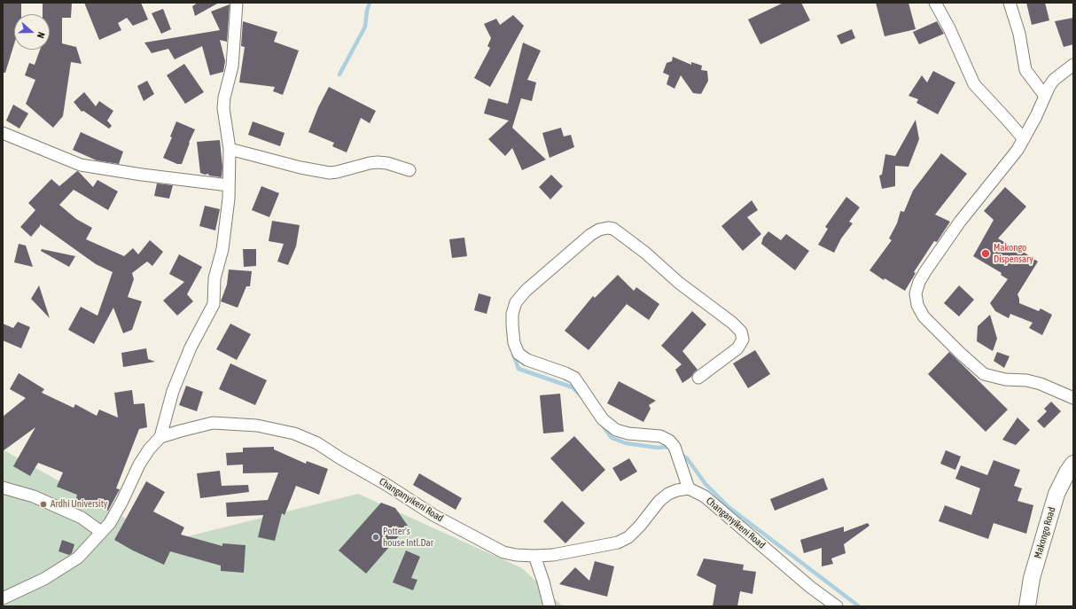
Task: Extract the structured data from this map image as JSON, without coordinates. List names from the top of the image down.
{
  "streets": {
    "street": ["Changanyikeni Road", "Makongo Road"]
  },
  "places": ["Makongo Dispensary", "Ardhi University", "Potter's house Intl.Dar"],
  "north": "right"
}
